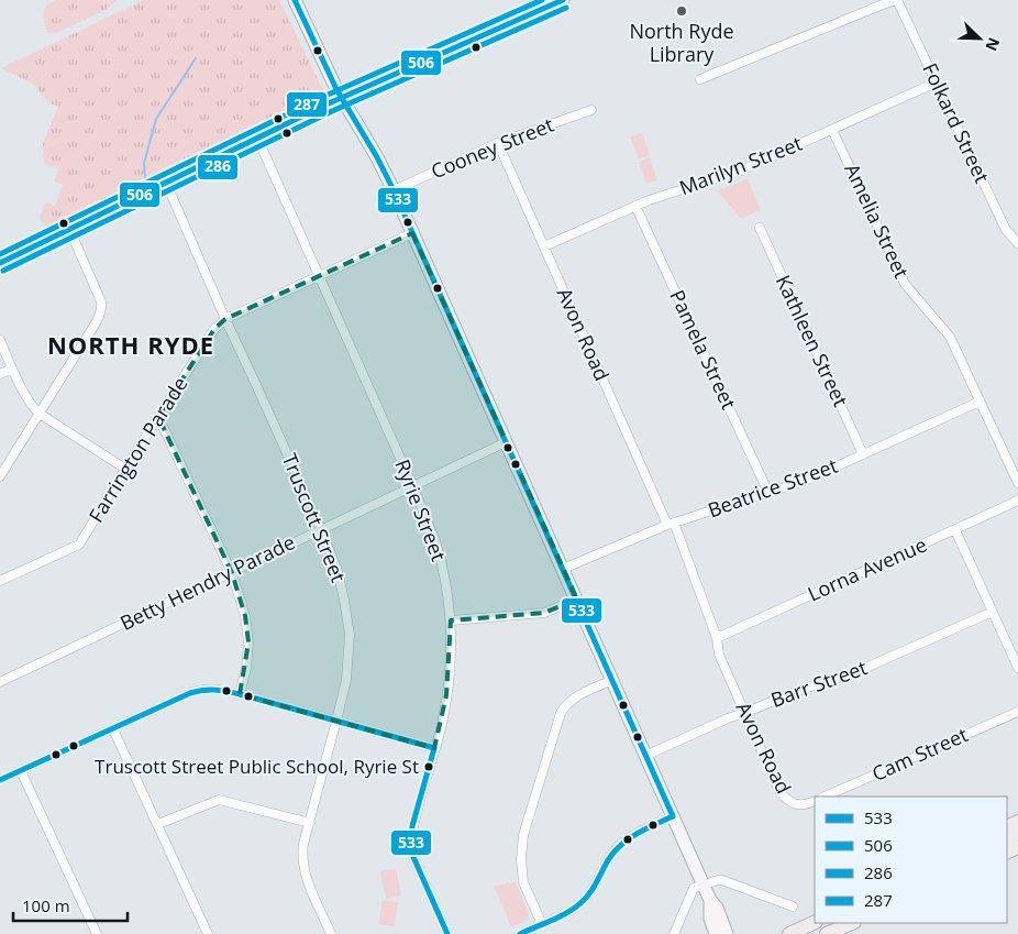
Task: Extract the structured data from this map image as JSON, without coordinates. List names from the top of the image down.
{
  "streets": {
    "street": [
      "Folkard Street",
      "Cooney Street",
      "Marilyn Street",
      "Amelia Street",
      "Avon Road",
      "Kathleen Street",
      "Pamela Street",
      "Farrington Parade",
      "Beatrice Street",
      "Ryrie Street",
      "Truscott Street",
      "Lorna Avenue",
      "Betty Hendry Parade",
      "Barr Street",
      "Cam Street"
    ]
  },
  "crossings": [
    ["Folkard Street", "Marilyn Street"],
    ["Cooney Street", "Avon Road"],
    ["Marilyn Street", "Amelia Street"],
    ["Marilyn Street", "Avon Road"],
    ["Marilyn Street", "Pamela Street"],
    ["Amelia Street", "Beatrice Street"],
    ["Avon Road", "Beatrice Street"],
    ["Avon Road", "Lorna Avenue"],
    ["Avon Road", "Barr Street"],
    ["Kathleen Street", "Beatrice Street"],
    ["Pamela Street", "Beatrice Street"],
    ["Farrington Parade", "Ryrie Street"],
    ["Farrington Parade", "Truscott Street"],
    ["Ryrie Street", "Betty Hendry Parade"],
    ["Truscott Street", "Betty Hendry Parade"]
  ],
  "districts": ["NORTH RYDE"],
  "places": ["North Ryde Library", "Truscott Street Public School, Ryrie St"],
  "lines": [
    "transit line 533",
    "transit line 506",
    "transit line 287",
    "transit line 286"
  ],
  "legend": [
    "533",
    "506",
    "286",
    "287"
  ],
  "scale_bar": "100 m",
  "north": "bottom right"
}
